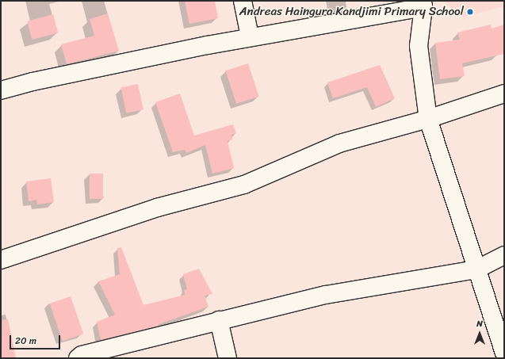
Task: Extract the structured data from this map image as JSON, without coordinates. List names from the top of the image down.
{
  "places": ["Andreas Haingura Kandjimi Primary School"],
  "scale_bar": "20 m",
  "north": "top"
}
